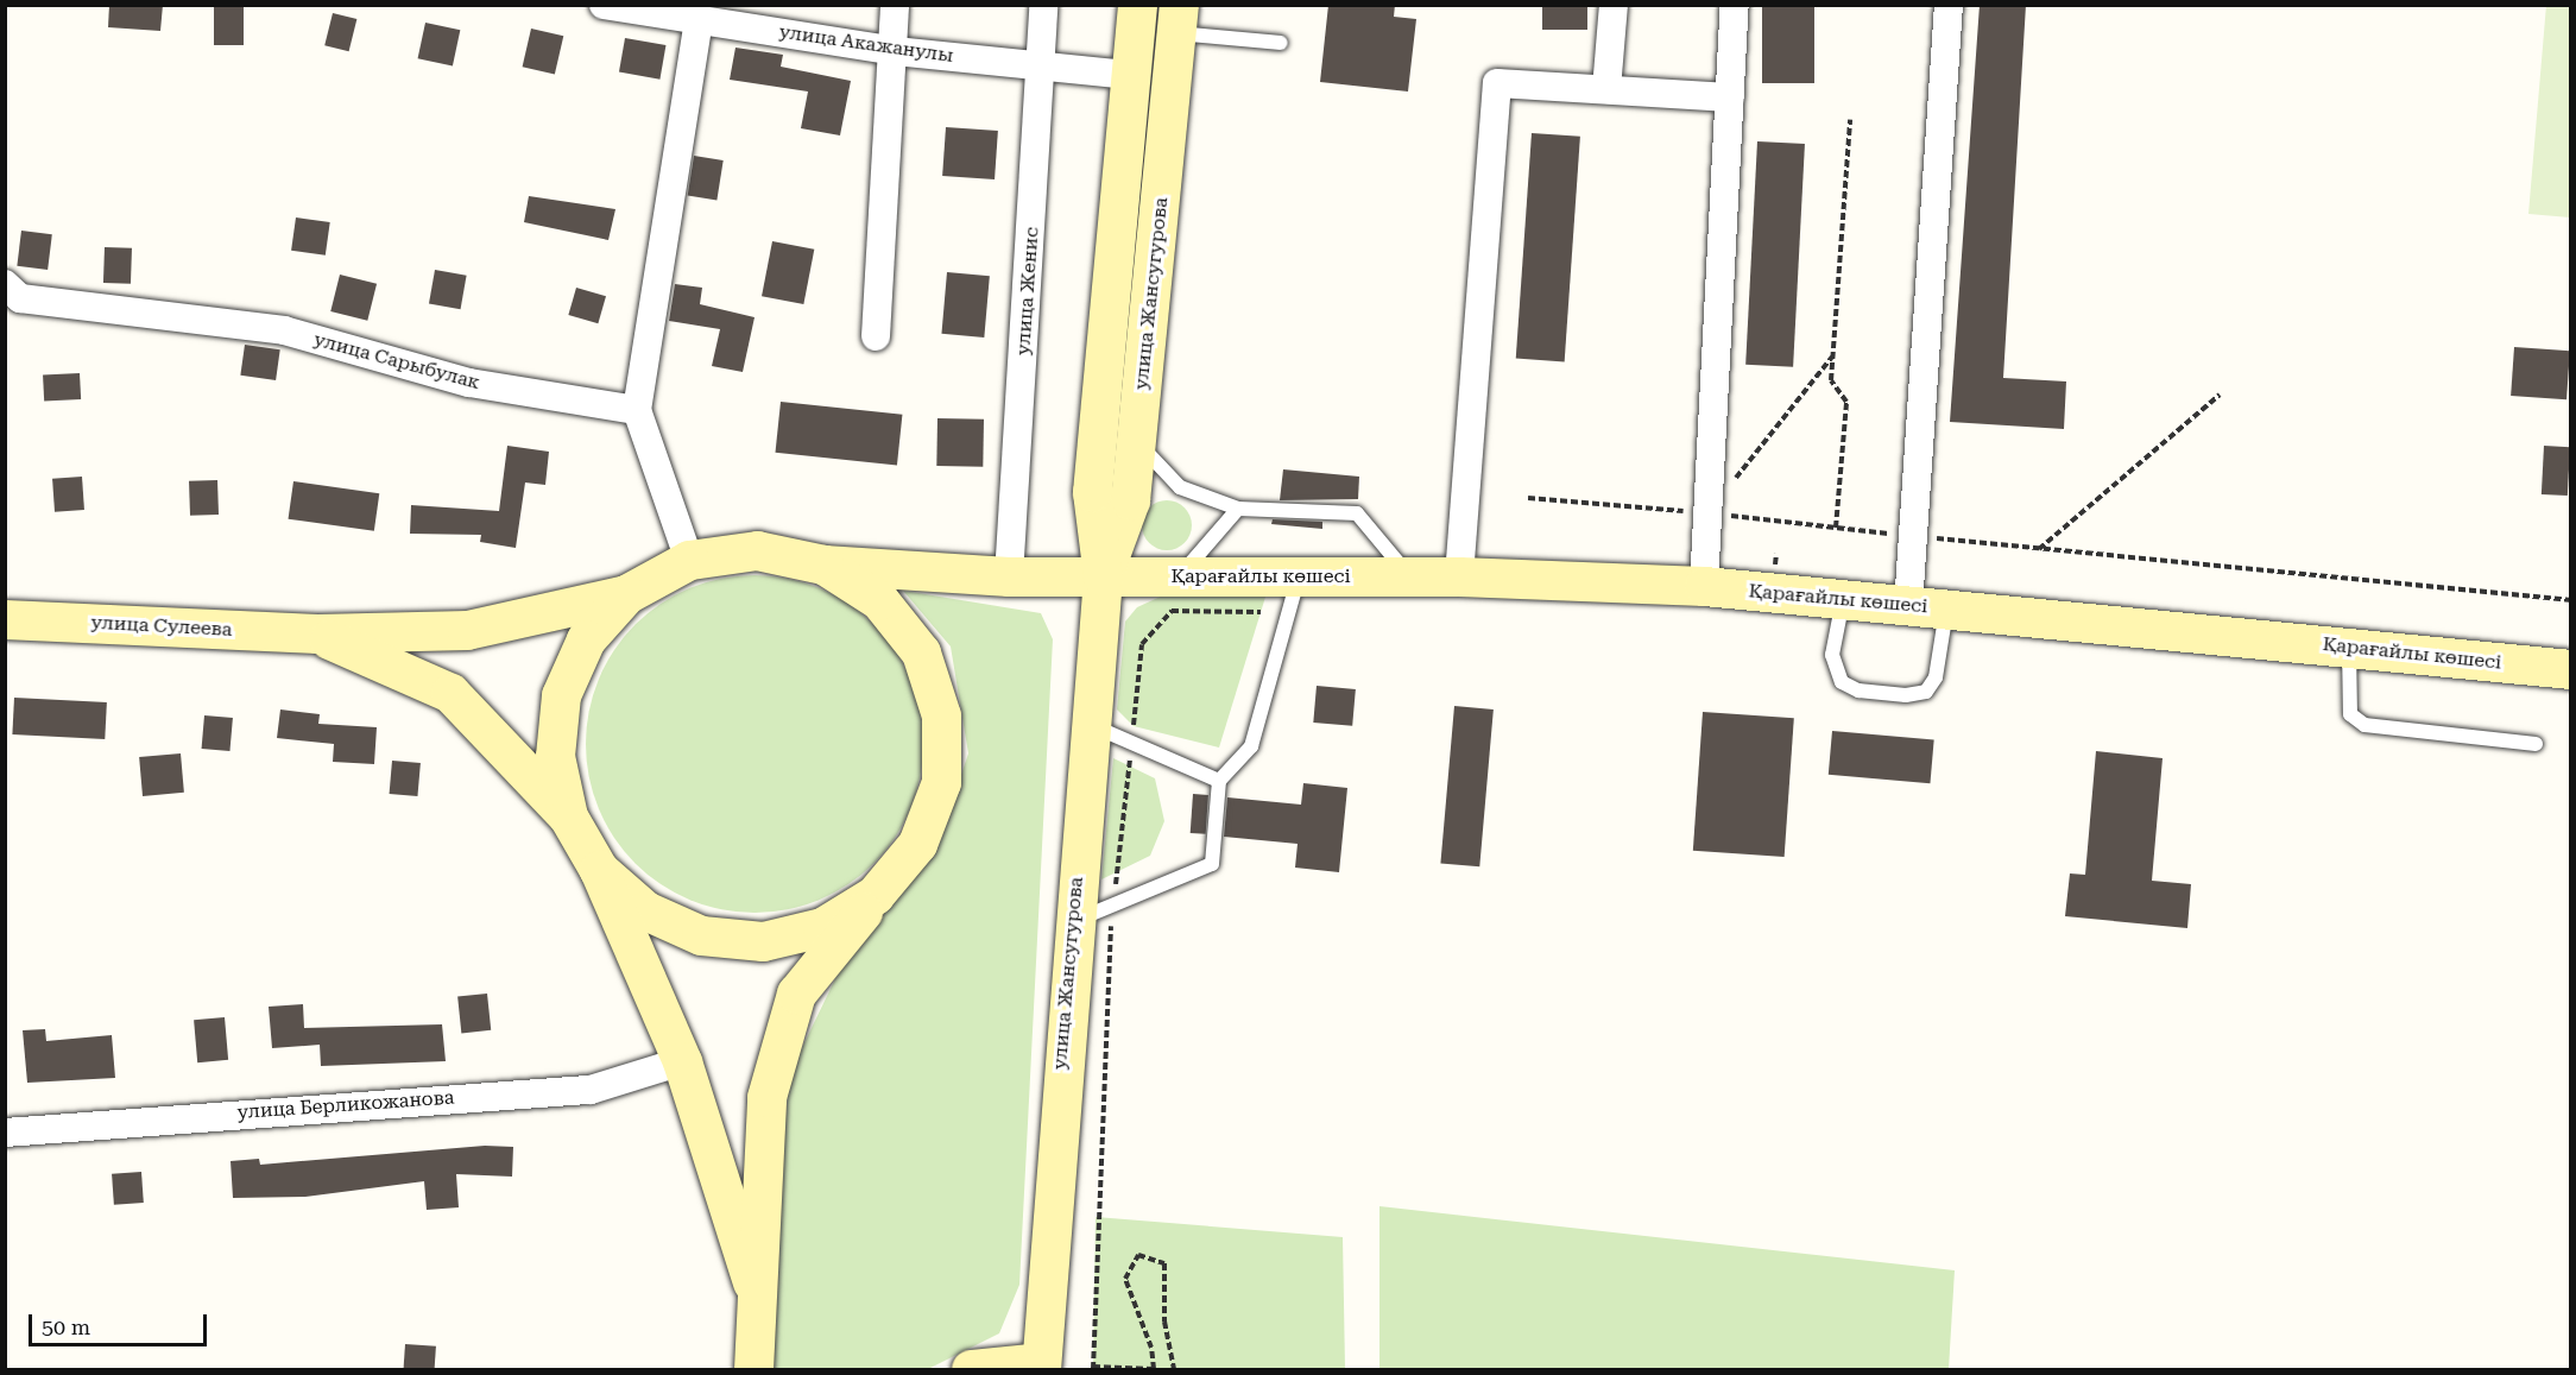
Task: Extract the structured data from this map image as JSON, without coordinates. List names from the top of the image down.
{
  "streets": {
    "main road": ["улица Жансугурова", "Қарағайлы көшесі", "улица Сулеева"],
    "street": [
      "улица Акажанулы",
      "улица Женис",
      "улица Сарыбулак",
      "улица Берликожанова"
    ]
  },
  "crossings": [
    ["улица Акажанулы", "улица Женис"],
    ["улица Акажанулы", "улица Жансугурова"],
    ["улица Женис", "Қарағайлы көшесі"],
    ["улица Жансугурова", "Қарағайлы көшесі"]
  ],
  "scale_bar": "50 m"
}
